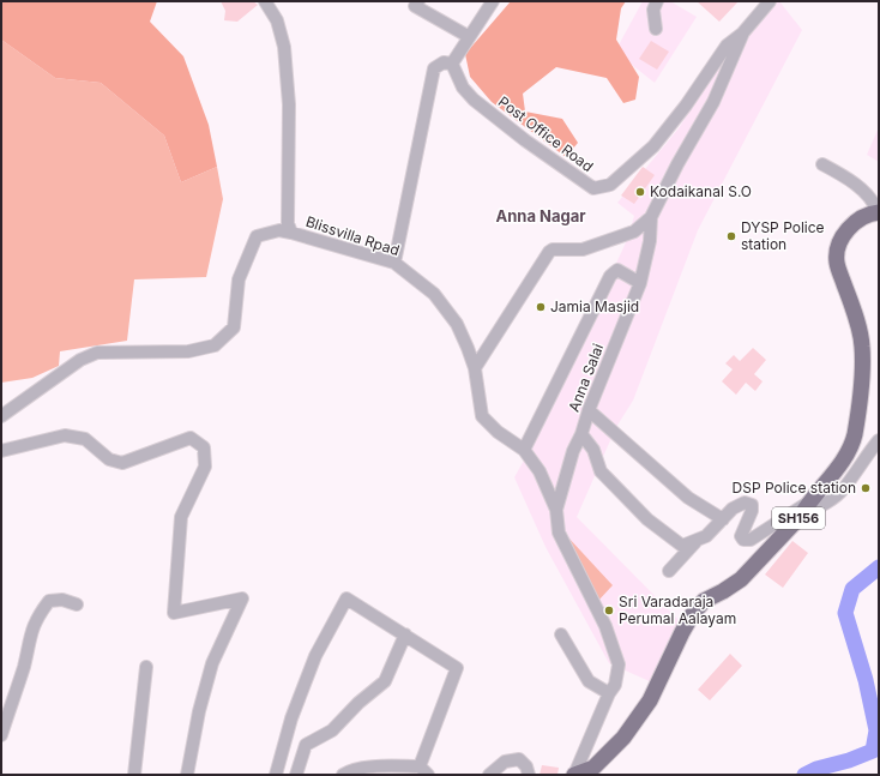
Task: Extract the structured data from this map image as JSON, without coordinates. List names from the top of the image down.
{
  "streets": {
    "main road": ["SH156"],
    "street": ["Post Office Road", "Blissvilla Rpad", "Anna Salai"]
  },
  "crossings": [
    ["Post Office Road", "Anna Salai"],
    ["Blissvilla Rpad", "Anna Salai"],
    ["Anna Salai", "SH156"]
  ],
  "districts": ["Anna Nagar"],
  "places": [
    "Kodaikanal S.O",
    "DYSP Police station",
    "Jamia Masjid",
    "DSP Police station",
    "Sri Varadaraja Perumal Aalayam"
  ]
}
